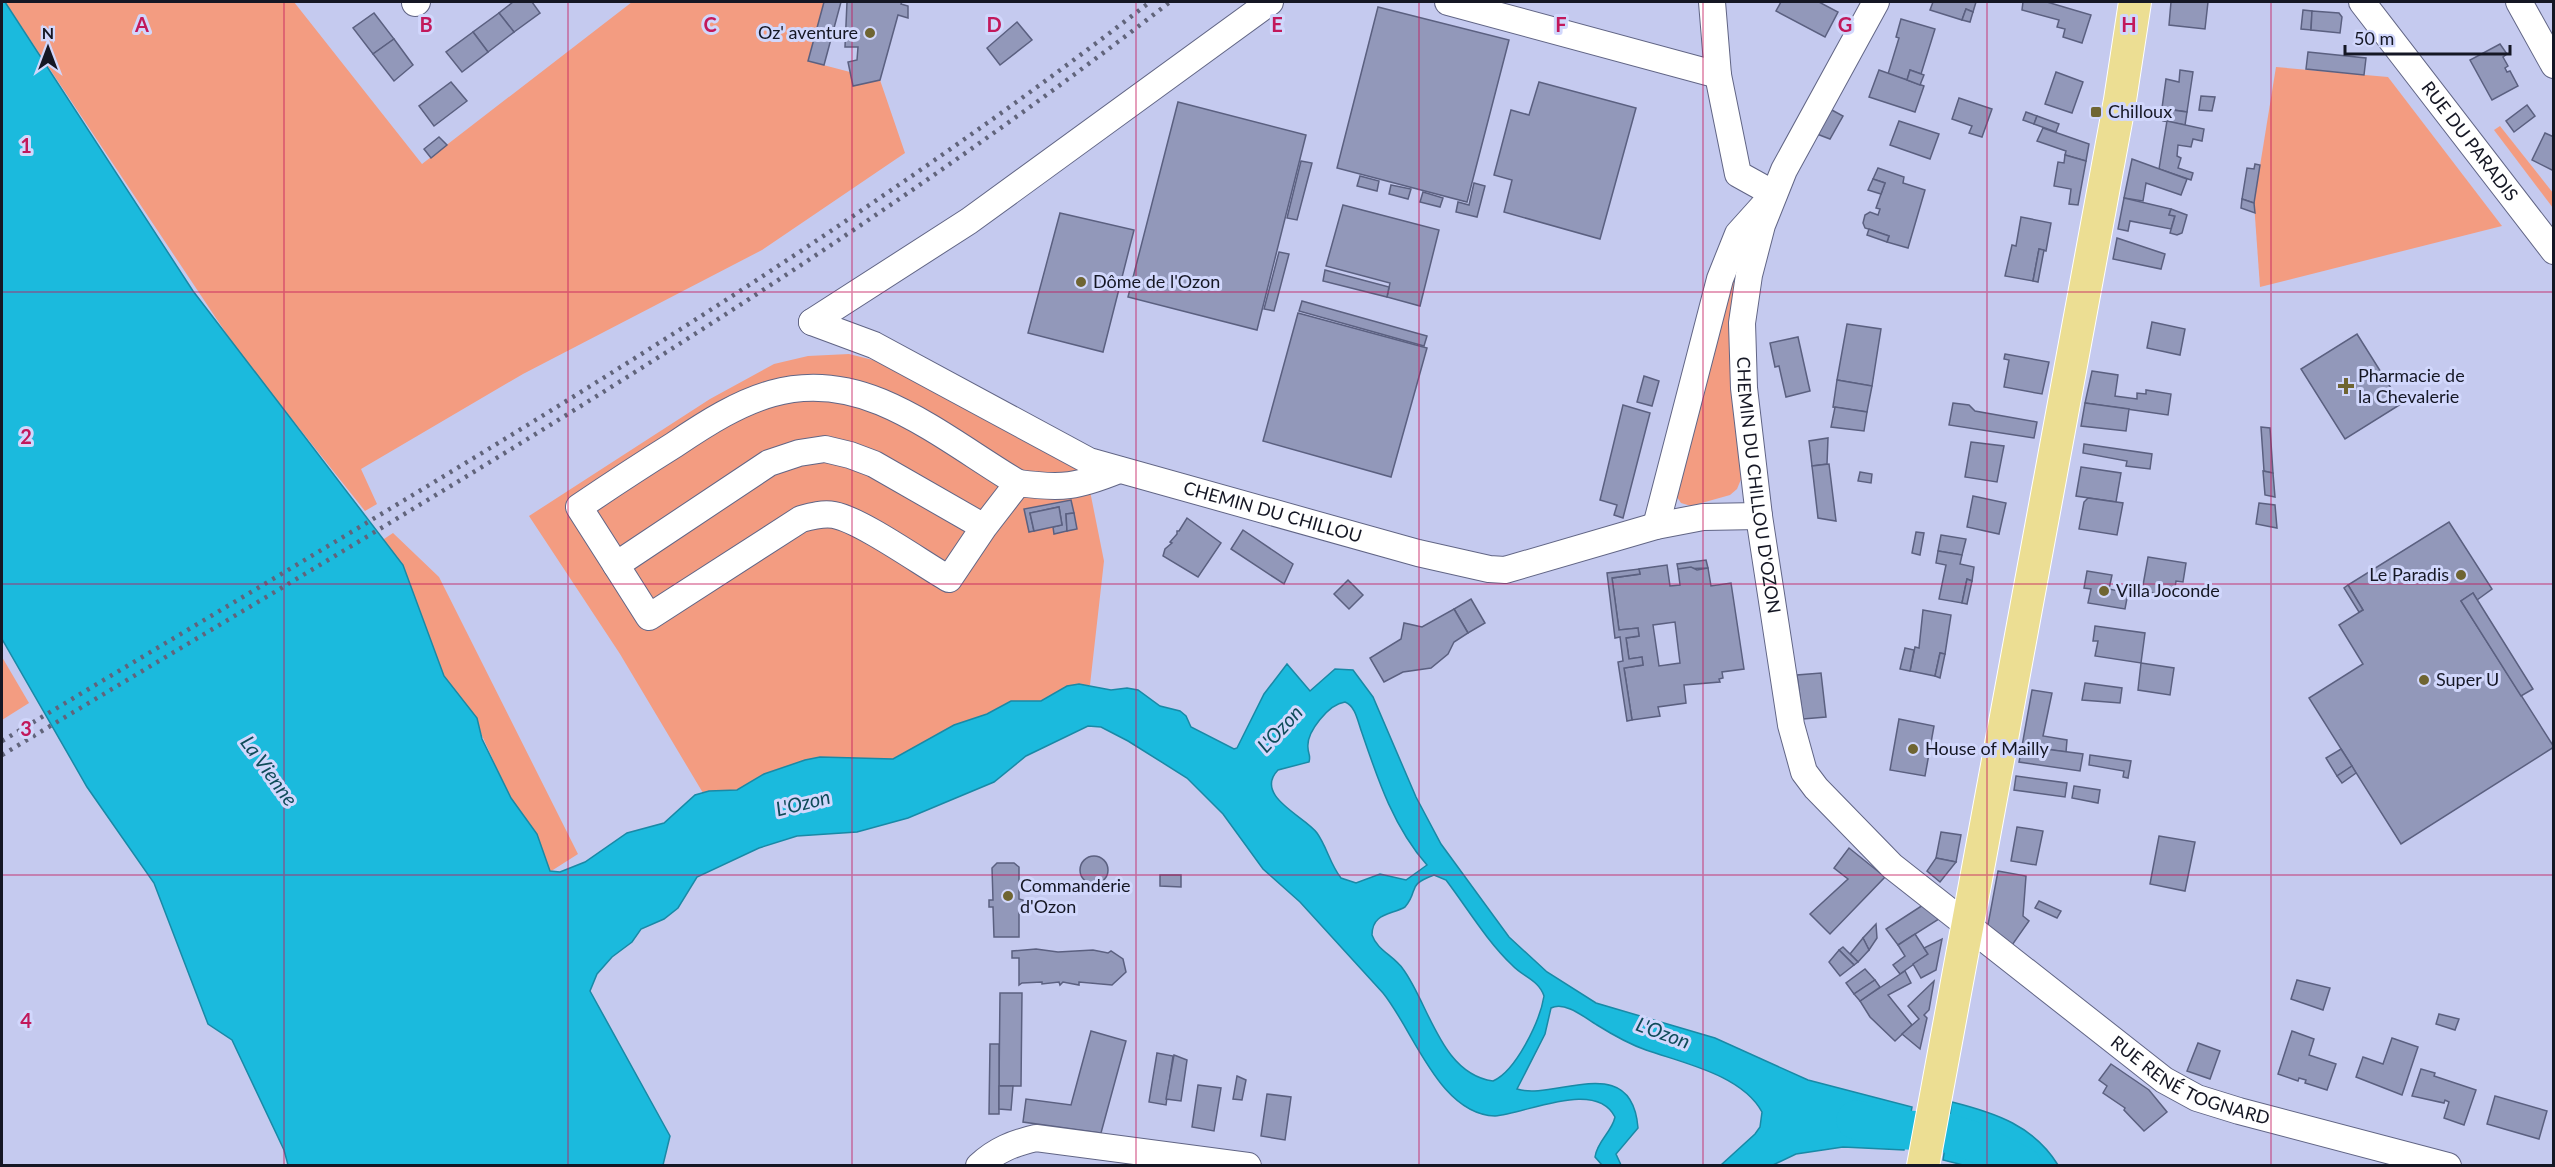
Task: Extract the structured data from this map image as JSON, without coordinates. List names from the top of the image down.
{
  "streets": {
    "street": [
      "RUE DU PARADIS",
      "CHEMIN DU CHILLOU D'OZON",
      "CHEMIN DU CHILLOU",
      "RUE RENÉ TOGNARD"
    ]
  },
  "crossings": [
    ["CHEMIN DU CHILLOU D'OZON", "CHEMIN DU CHILLOU"],
    ["CHEMIN DU CHILLOU D'OZON", "RUE RENÉ TOGNARD"]
  ],
  "water": ["L'Ozon", "La Vienne"],
  "places": {
    "other": [
      "Oz' aventure",
      "Dôme de l'Ozon",
      "Le Paradis",
      "Villa Joconde",
      "Super U",
      "House of Mailly",
      "Commanderie d'Ozon"
    ],
    "transit": ["Chilloux"],
    "health": ["Pharmacie de la Chevalerie"]
  },
  "scale_bar": "50 m",
  "north": "top",
  "grid": {
    "columns": [
      "A",
      "B",
      "C",
      "D",
      "E",
      "F",
      "G",
      "H"
    ],
    "rows": [
      "1",
      "2",
      "3",
      "4"
    ]
  }
}
